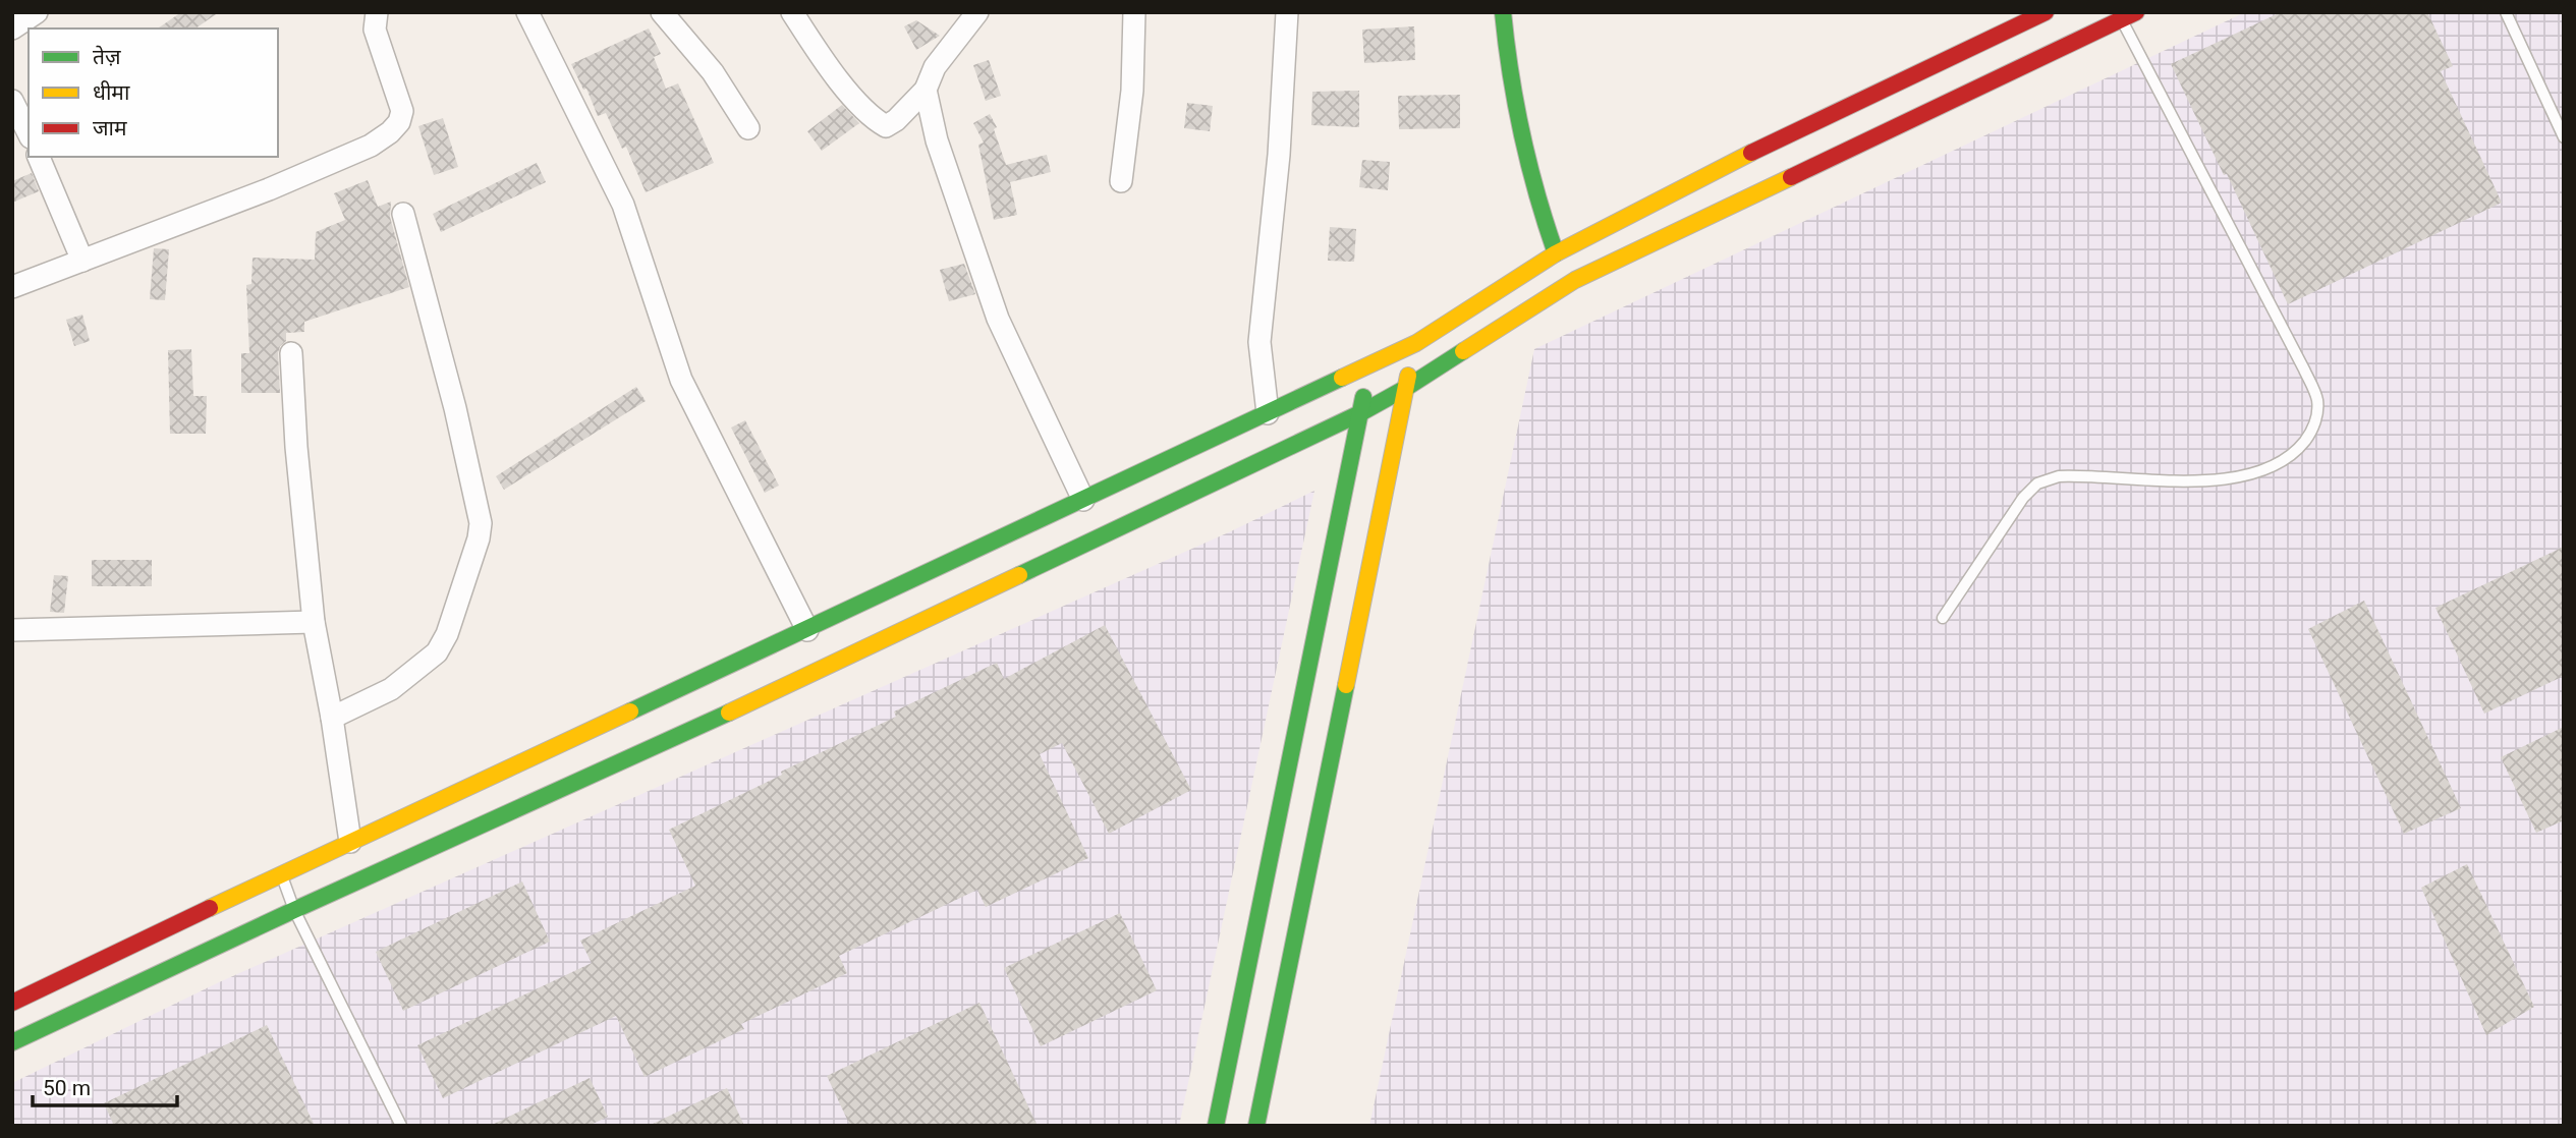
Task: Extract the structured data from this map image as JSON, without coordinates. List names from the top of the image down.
{
  "legend": ["तेज़", "धीमा", "जाम"],
  "scale_bar": "50 m"
}
